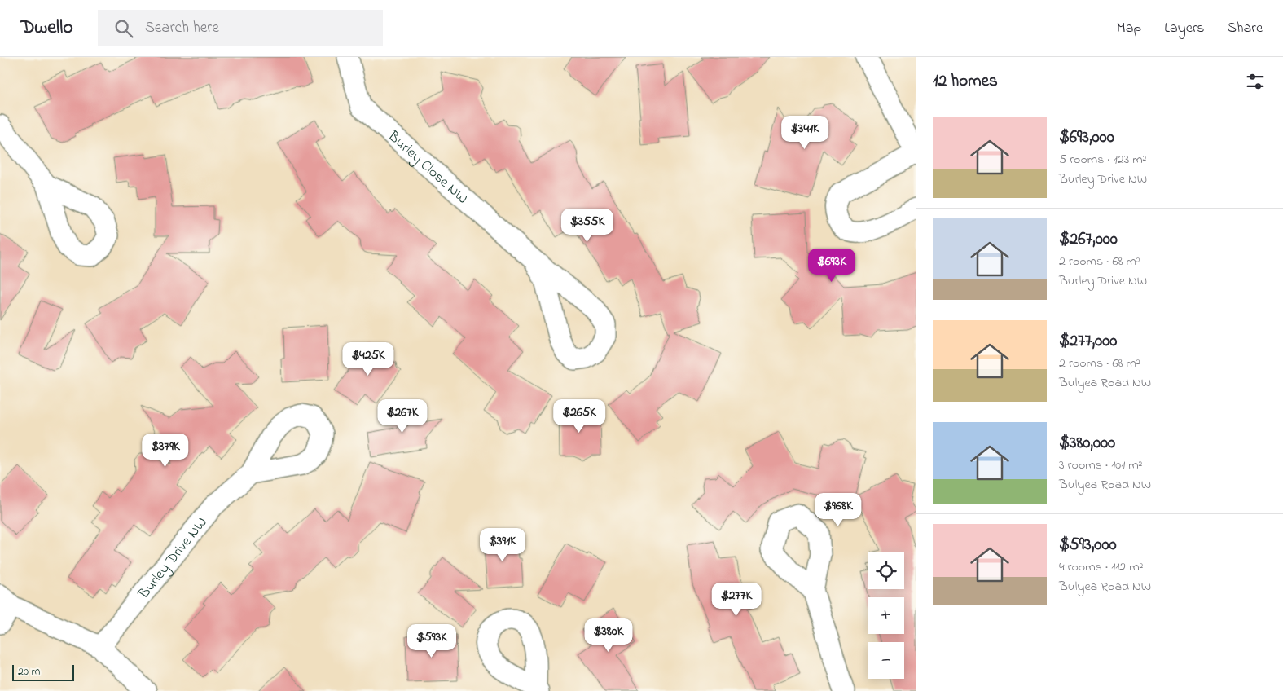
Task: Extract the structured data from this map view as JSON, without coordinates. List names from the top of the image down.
{
  "streets": {
    "street": ["Burley Close NW", "Burley Drive NW"]
  },
  "scale_bar": "20 m",
  "page": {
    "header": "Dwello",
    "search": "Search here",
    "nav": ["Map", "Layers", "Share"],
    "heading": "12 homes",
    "list": [
      {
        "name": "$693,000",
        "note": "5 rooms · 123 m² · Burley Drive NW"
      },
      {
        "name": "$267,000",
        "note": "2 rooms · 68 m² · Burley Drive NW"
      },
      {
        "name": "$277,000",
        "note": "2 rooms · 68 m² · Bulyea Road NW"
      },
      {
        "name": "$380,000",
        "note": "3 rooms · 101 m² · Bulyea Road NW"
      },
      {
        "name": "$593,000",
        "note": "4 rooms · 112 m² · Bulyea Road NW"
      }
    ],
    "price": [
      "$341K",
      "$355K",
      "$693K",
      "$425K",
      "$267K",
      "$265K",
      "$379K",
      "$968K",
      "$391K",
      "$277K",
      "$380K",
      "$593K"
    ],
    "map_buttons": ["+", "−"],
    "scale": "20 m"
  }
}
